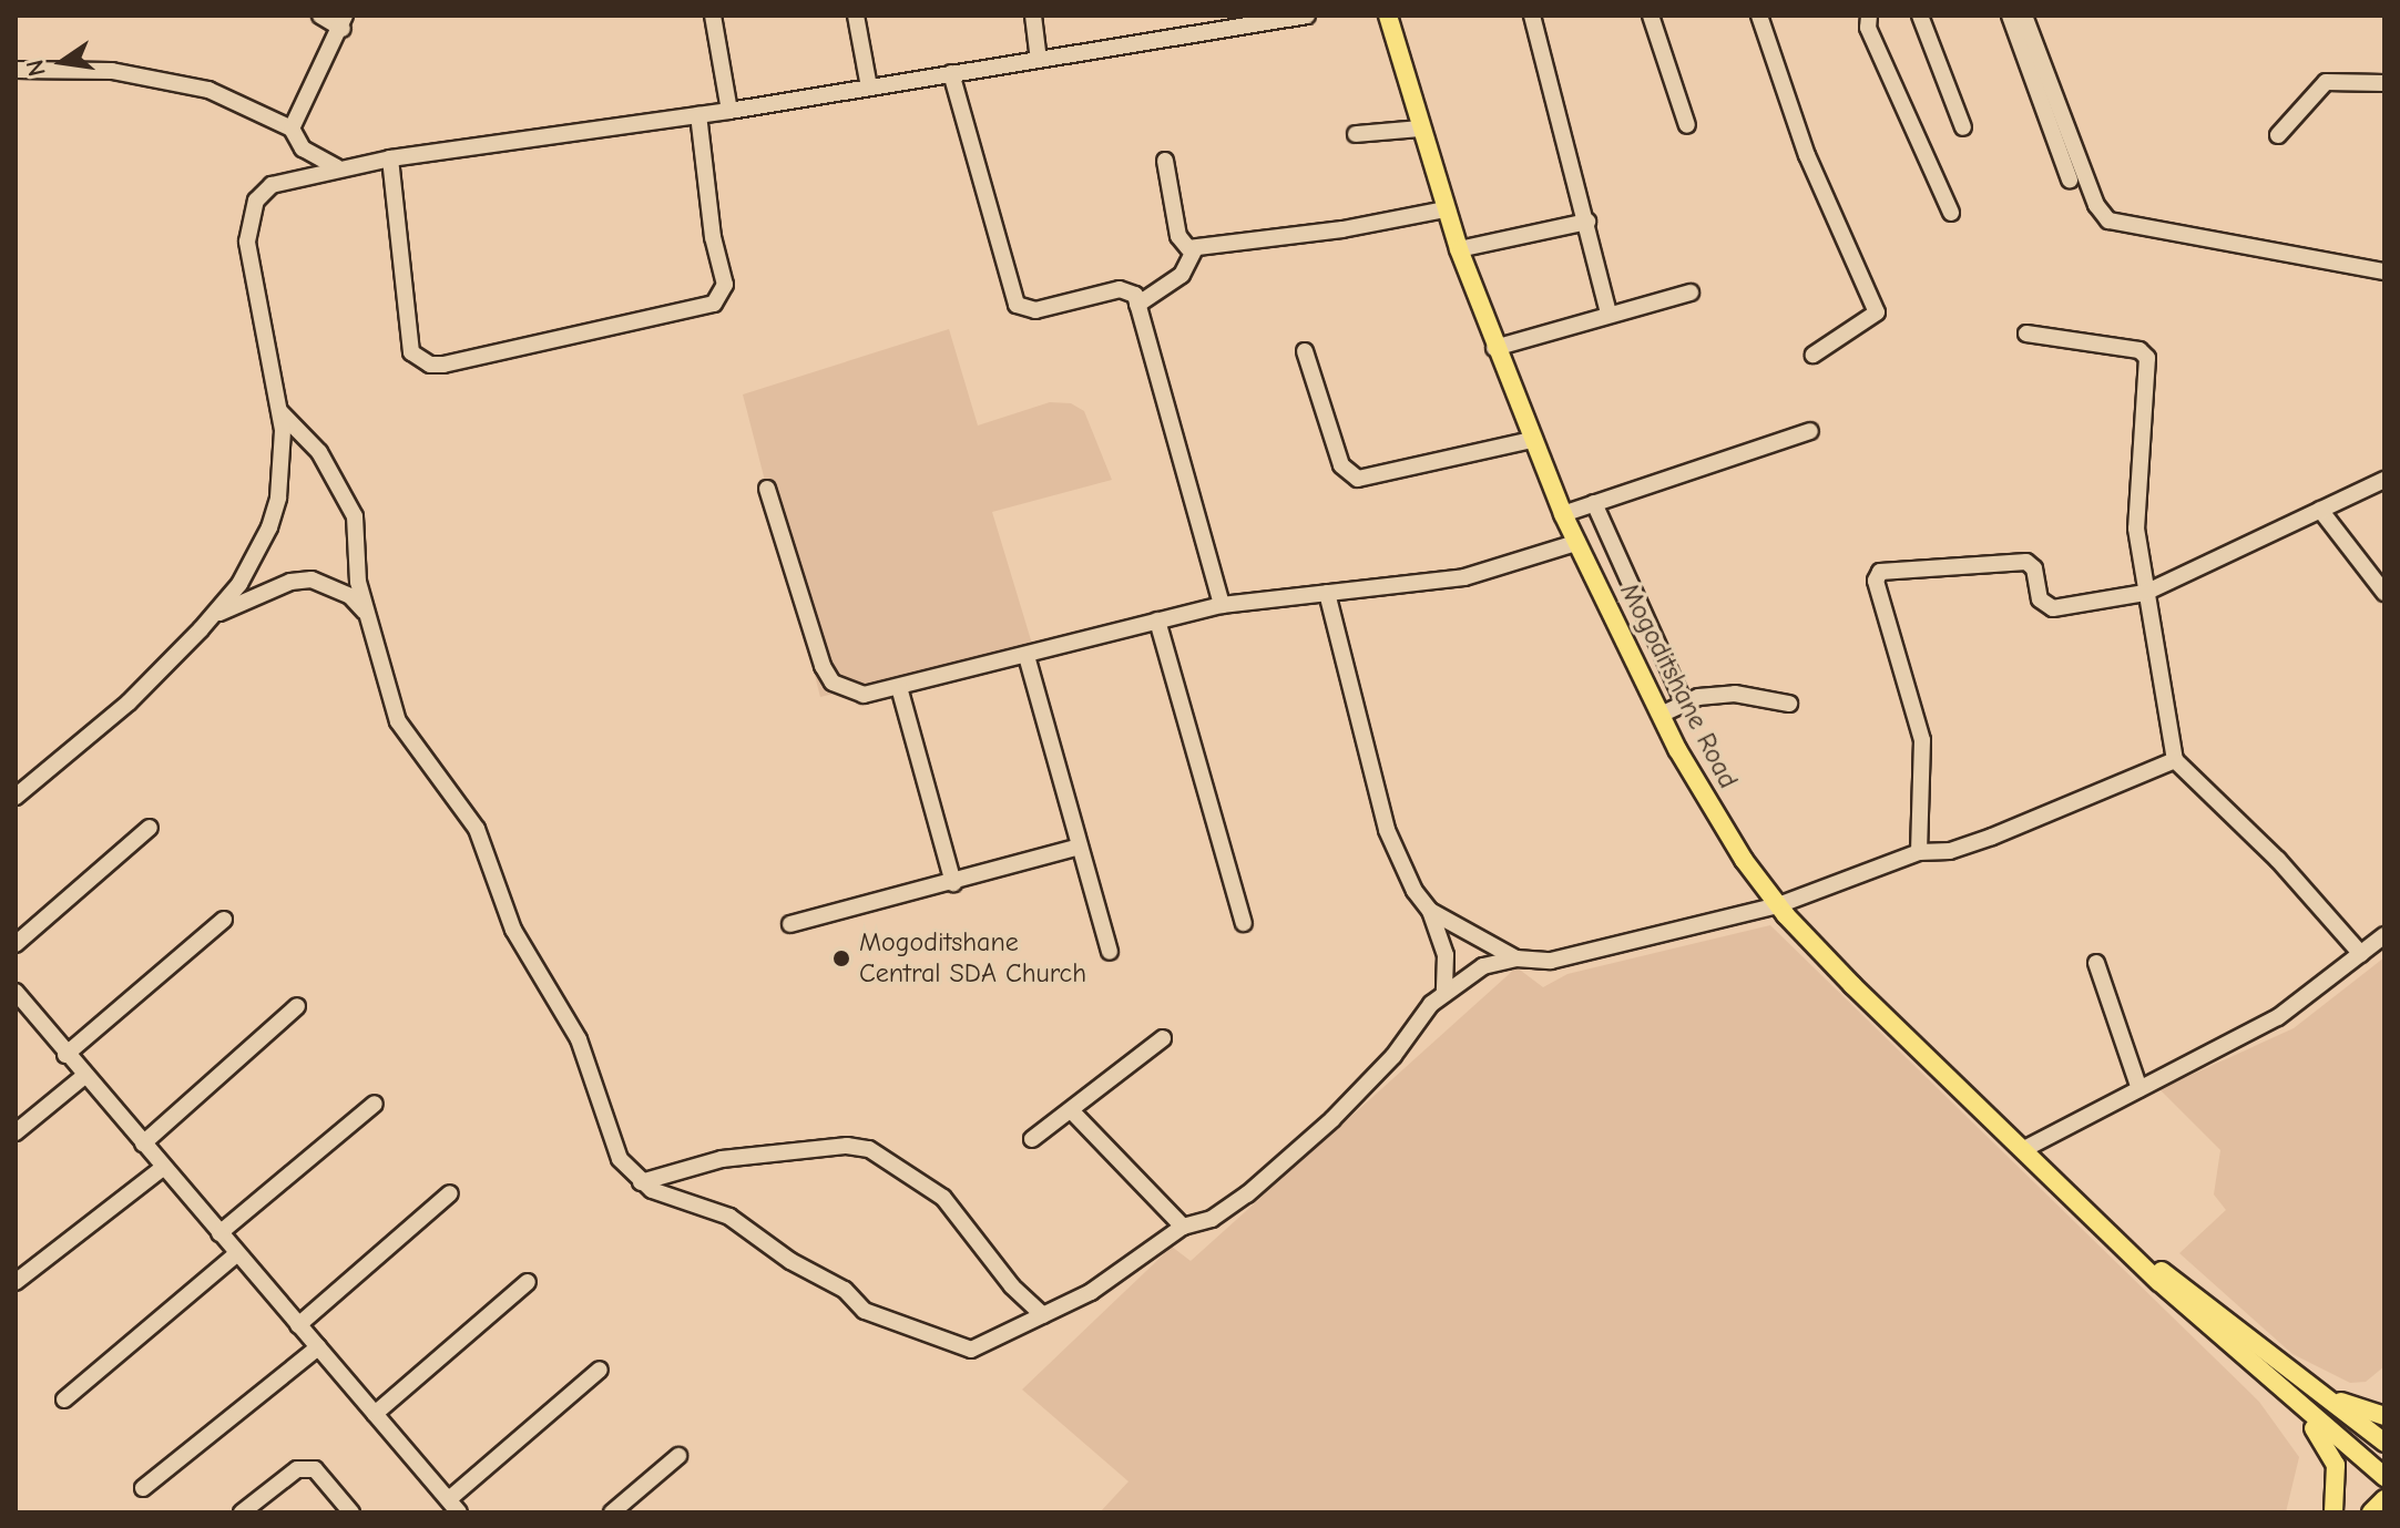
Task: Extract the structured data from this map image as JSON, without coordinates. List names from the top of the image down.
{
  "streets": {
    "main road": ["Mogoditshane Road"]
  },
  "places": ["Mogoditshane Central SDA Church"],
  "north": "left"
}
